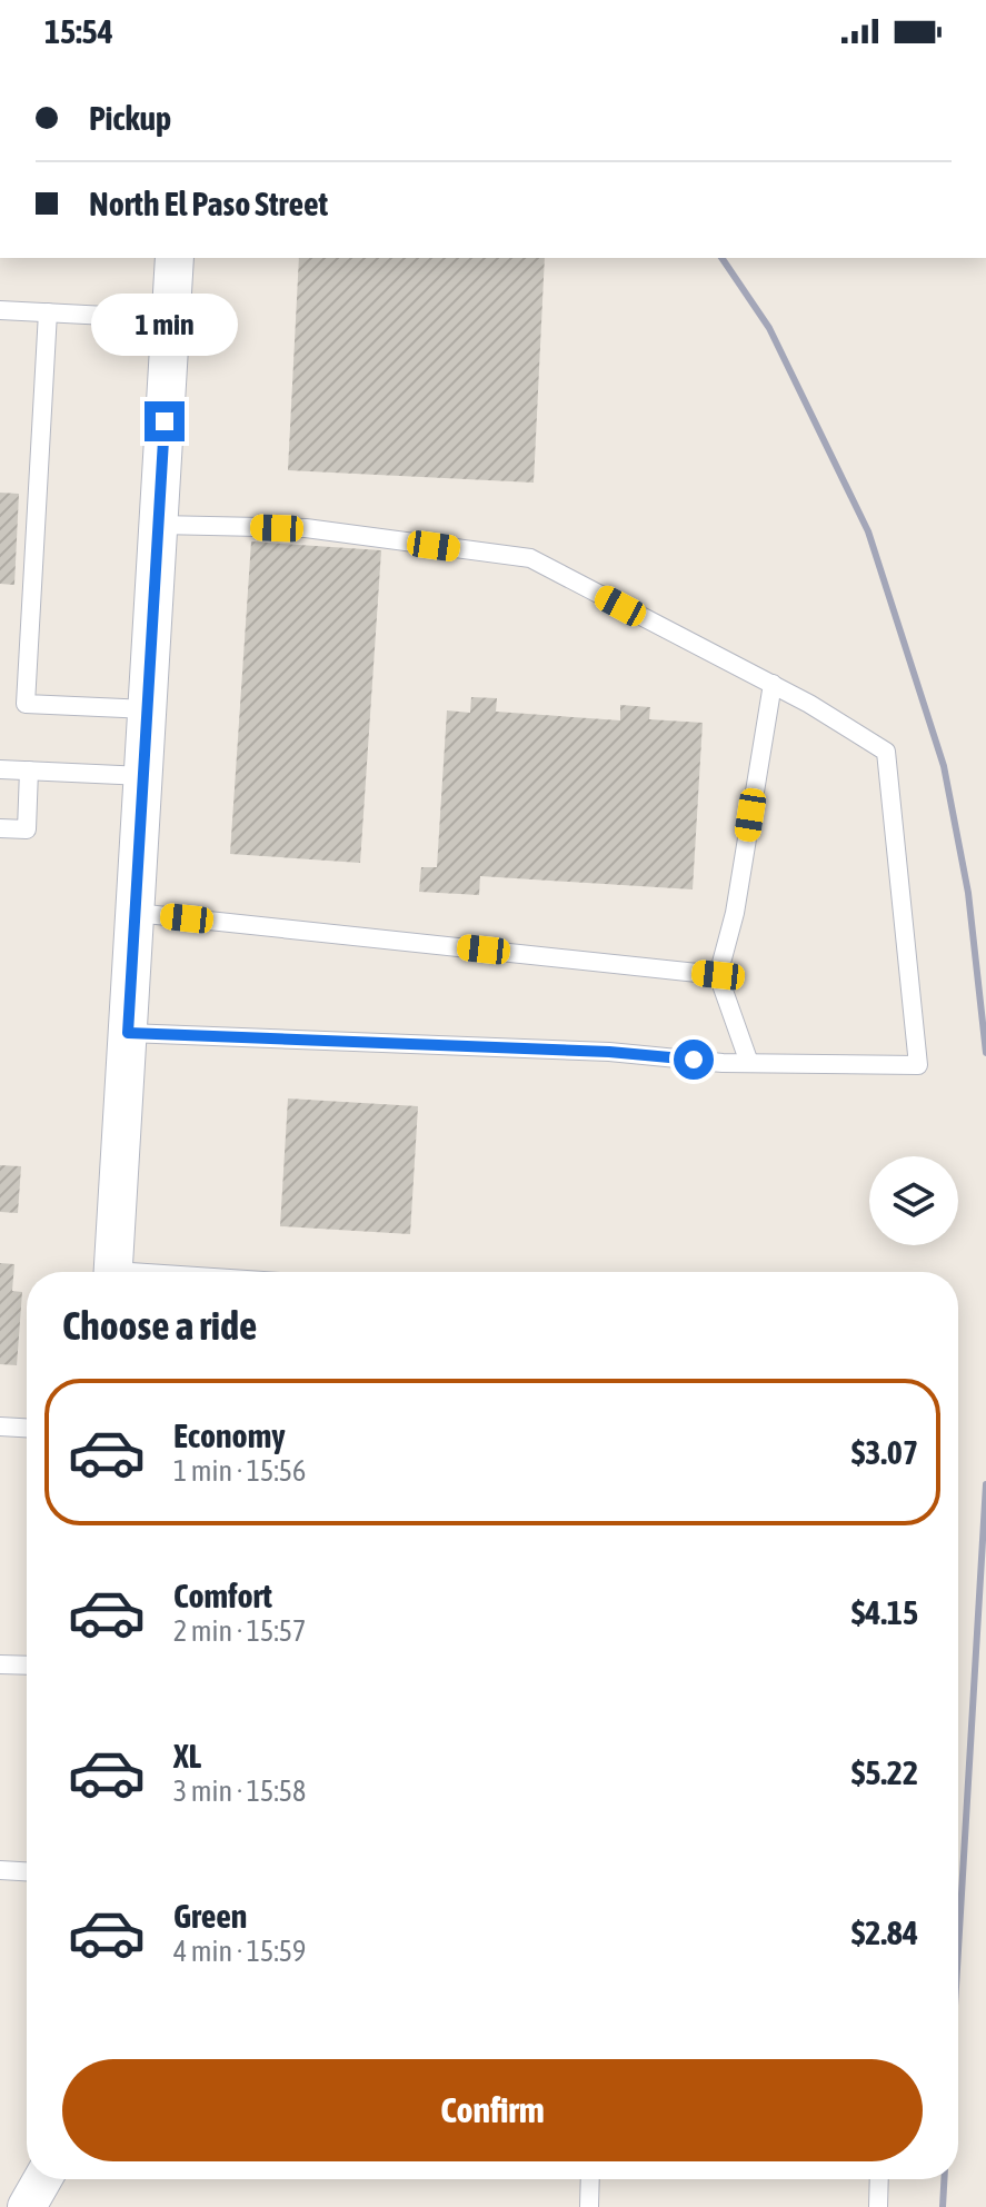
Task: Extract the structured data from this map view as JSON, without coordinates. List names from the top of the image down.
{
  "page": {
    "status": "15:54",
    "banner": ["Pickup", "North El Paso Street"],
    "bubble": "1 min",
    "heading": "Choose a ride",
    "list": [
      {
        "name": "Economy",
        "note": "1 min · 15:56",
        "value": "$3.07"
      },
      {
        "name": "Comfort",
        "note": "2 min · 15:57",
        "value": "$4.15"
      },
      {
        "name": "XL",
        "note": "3 min · 15:58",
        "value": "$5.22"
      },
      {
        "name": "Green",
        "note": "4 min · 15:59",
        "value": "$2.84"
      }
    ],
    "buttons": "Confirm"
  }
}
